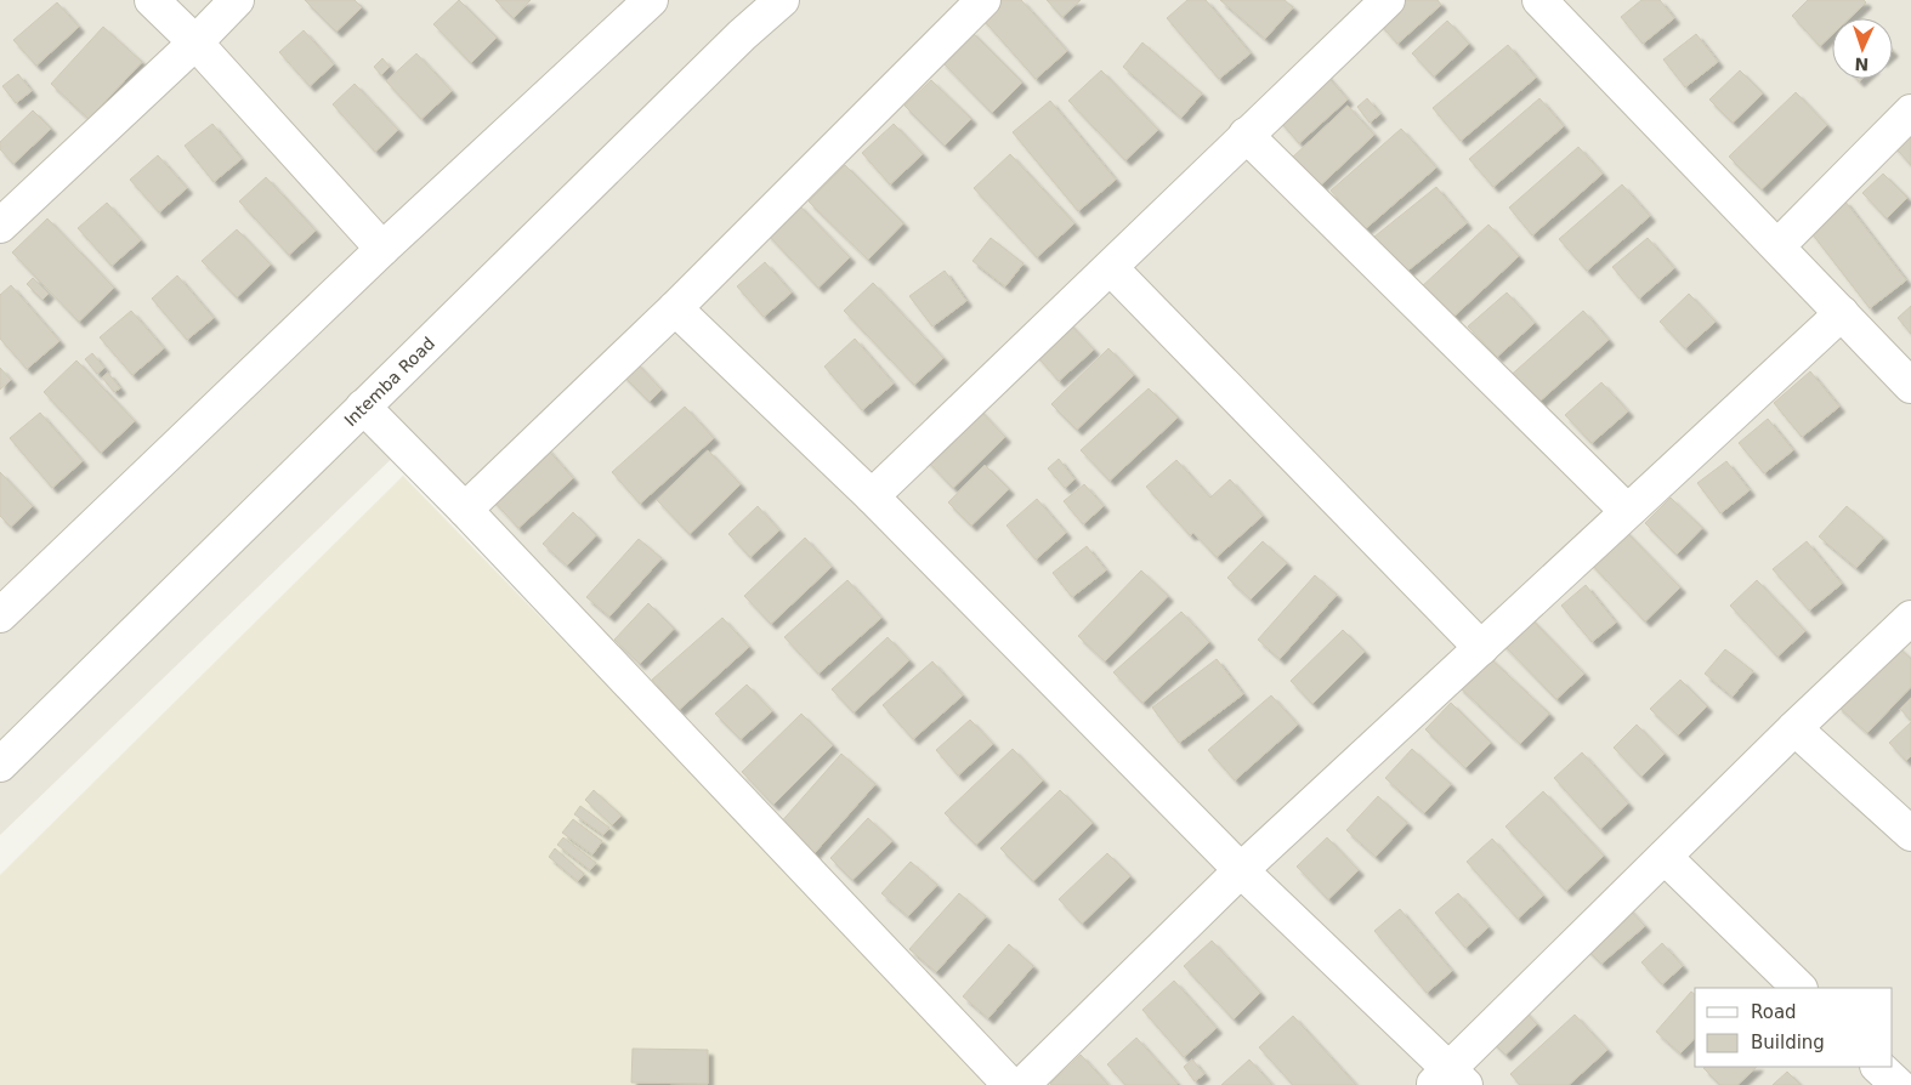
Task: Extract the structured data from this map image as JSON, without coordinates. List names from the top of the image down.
{
  "streets": {
    "street": ["Intemba Road"]
  },
  "legend": ["Road", "Building"],
  "north": "bottom"
}
